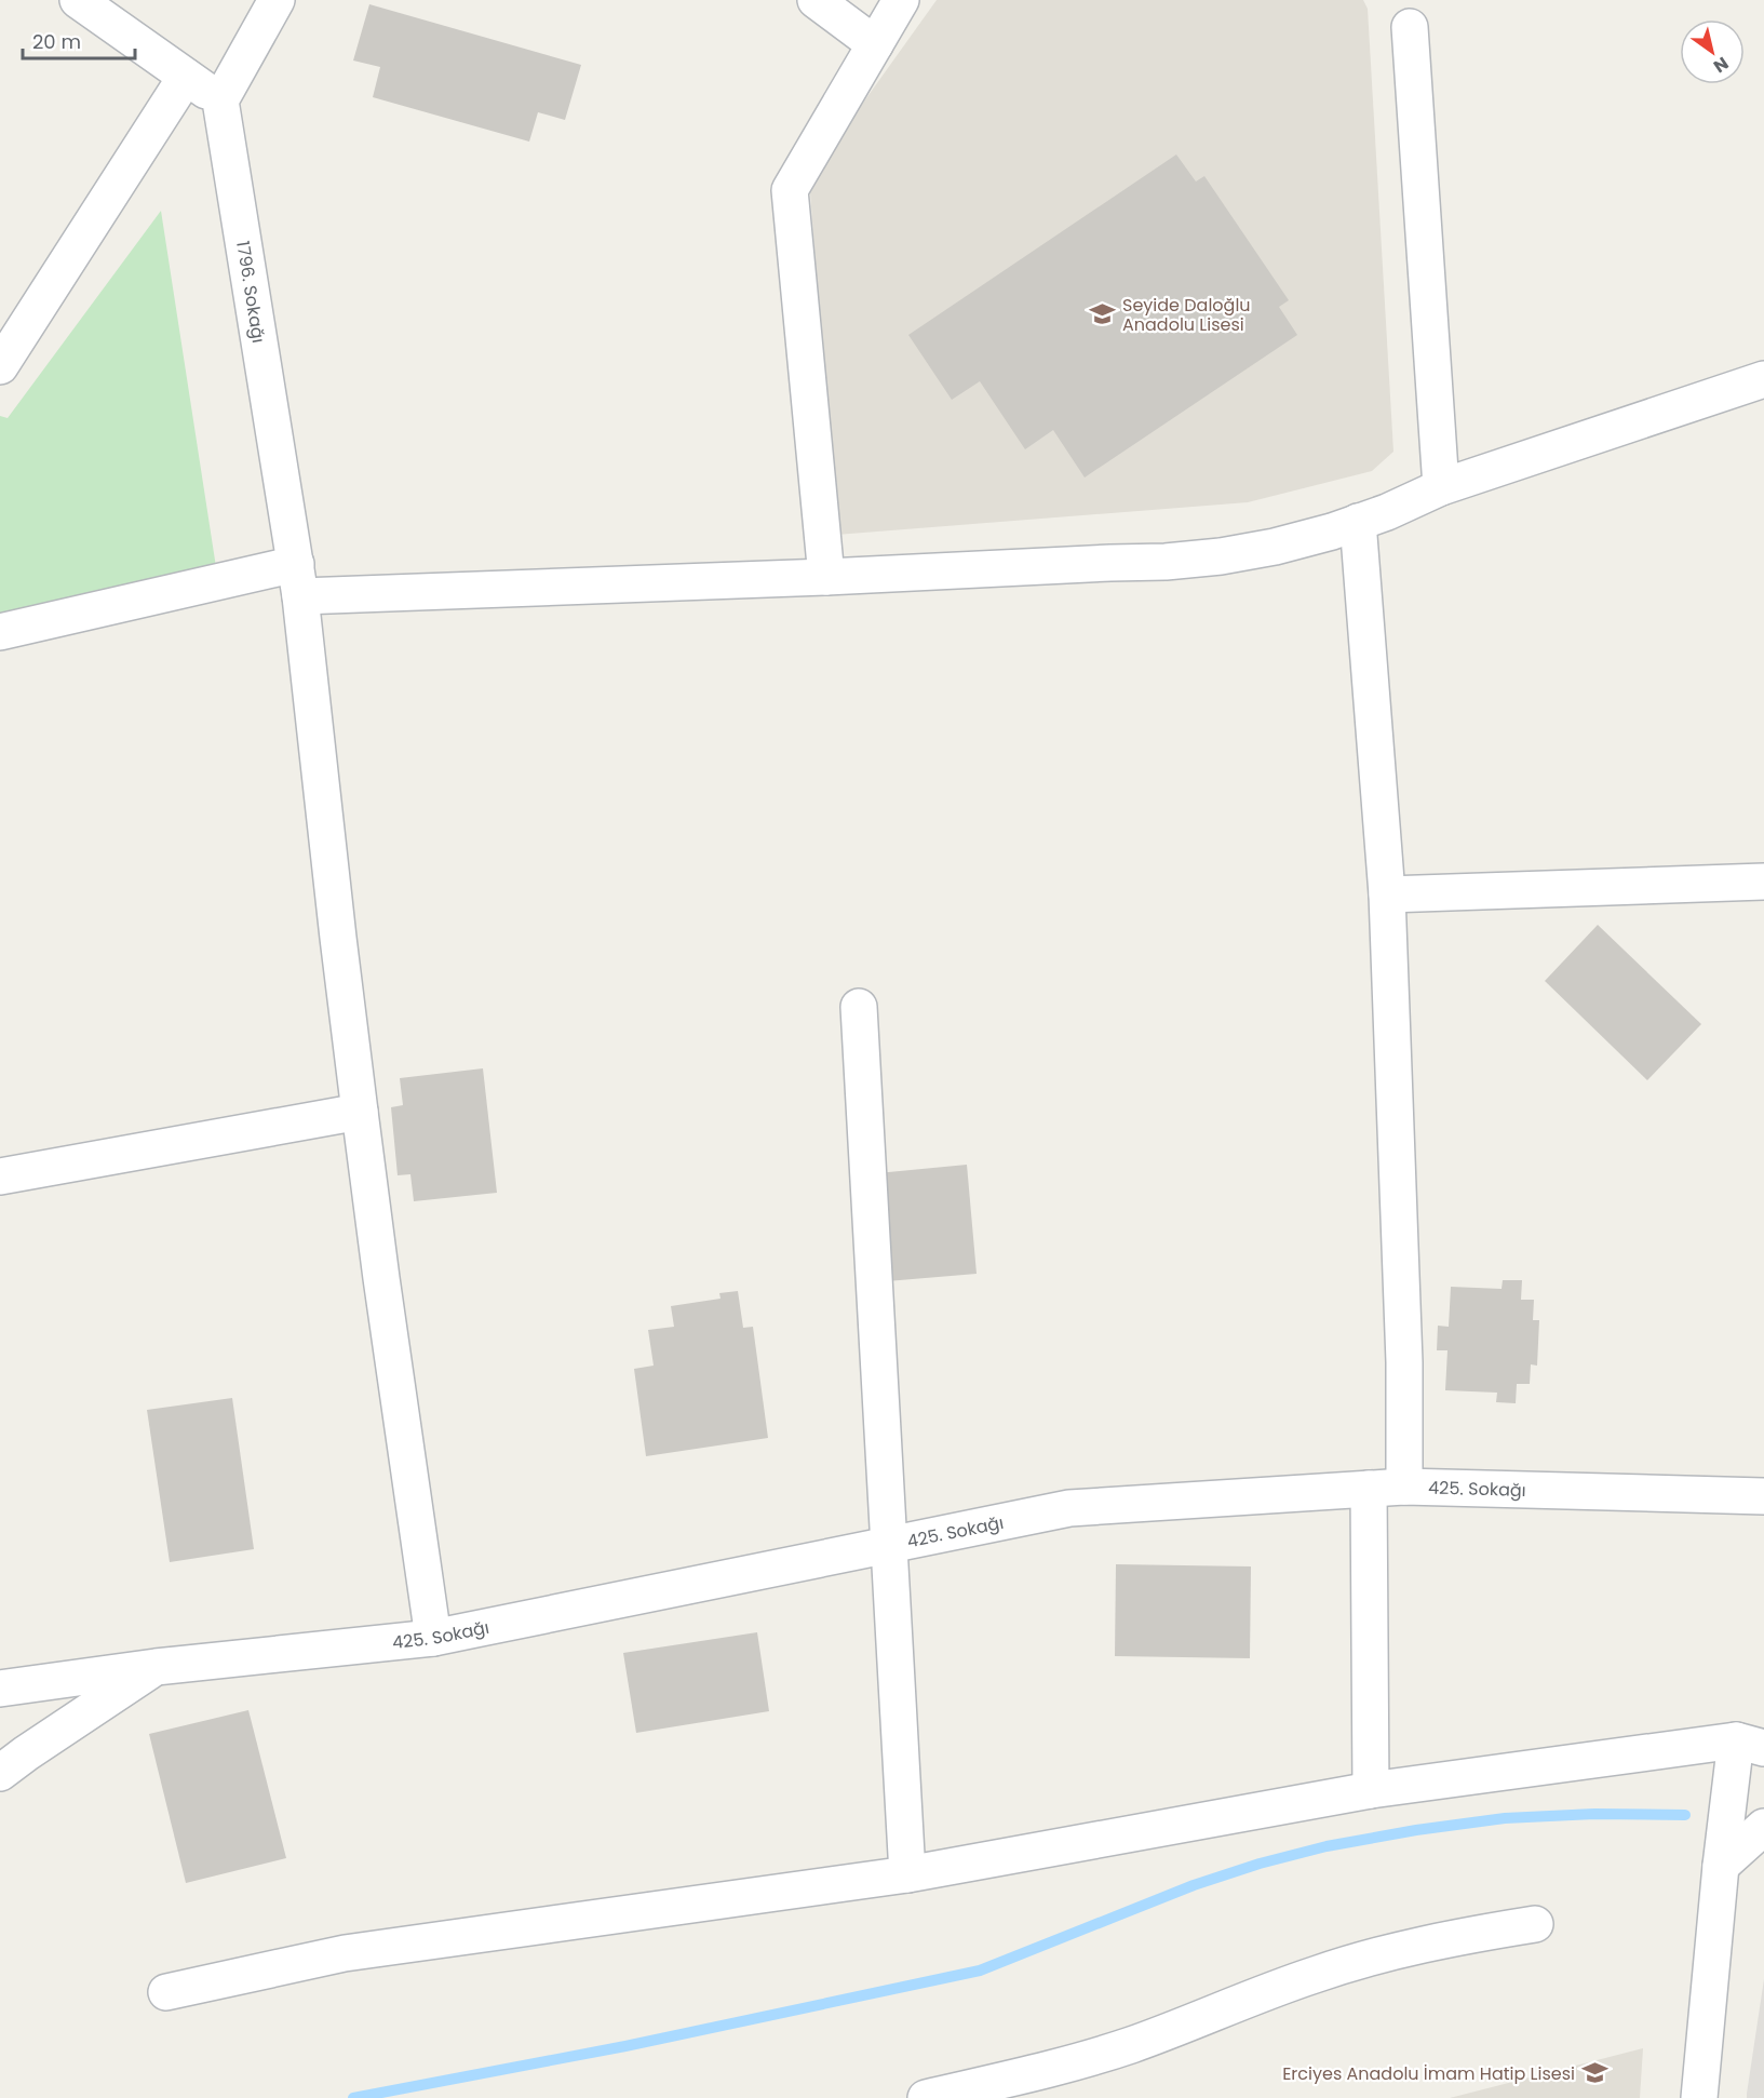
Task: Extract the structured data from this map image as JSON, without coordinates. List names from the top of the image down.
{
  "streets": {
    "street": ["1796. Sokağı", "425. Sokağı"]
  },
  "crossings": [
    ["1796. Sokağı", "425. Sokağı"]
  ],
  "places": {
    "school or university": ["Seyide Daloğlu Anadolu Lisesi", "Erciyes Anadolu İmam Hatip Lisesi"]
  },
  "scale_bar": "20 m",
  "north": "bottom right"
}
